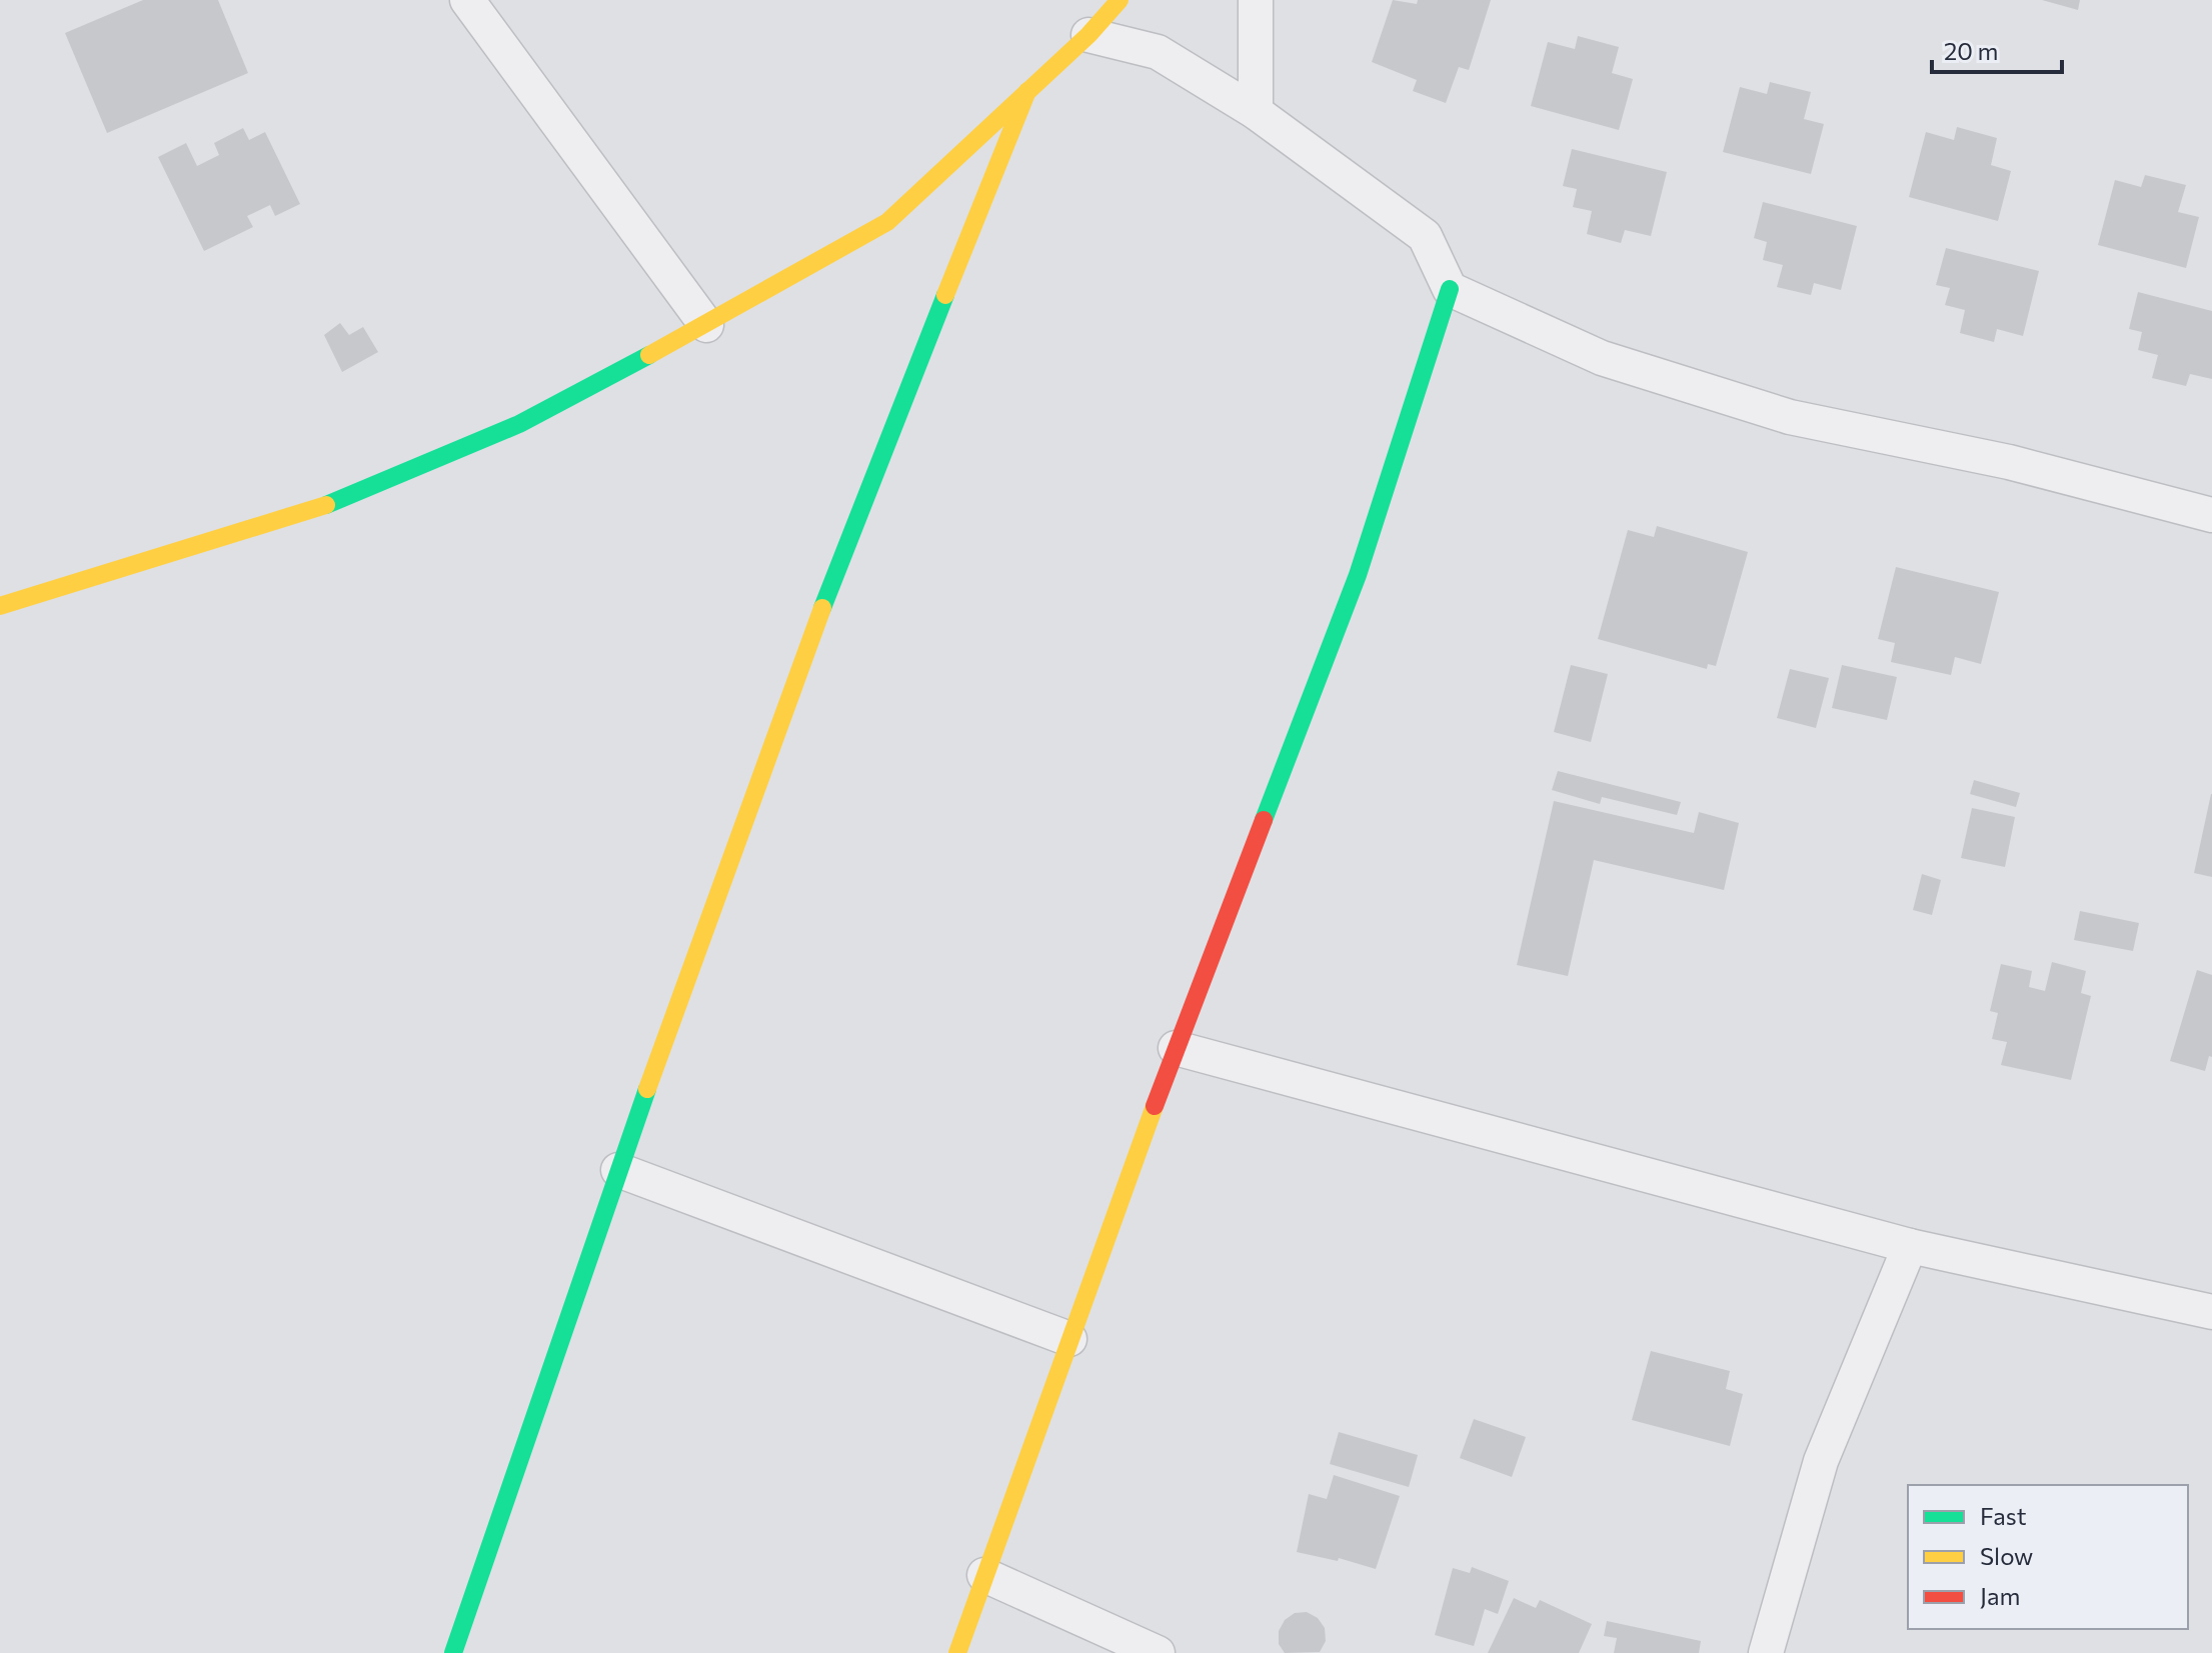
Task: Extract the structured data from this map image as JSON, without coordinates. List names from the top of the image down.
{
  "legend": ["Fast", "Slow", "Jam"],
  "scale_bar": "20 m"
}
